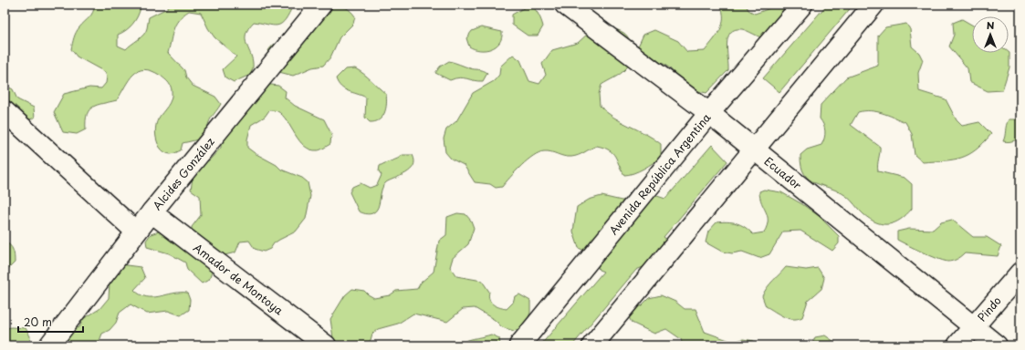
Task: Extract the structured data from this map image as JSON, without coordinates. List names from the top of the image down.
{
  "streets": {
    "street": [
      "Ecuador",
      "Alcides González",
      "Avenida República Argentina",
      "Amador de Montoya",
      "Pindo"
    ]
  },
  "crossings": [
    ["Ecuador", "Avenida República Argentina"],
    ["Ecuador", "Pindo"],
    ["Alcides González", "Amador de Montoya"]
  ],
  "scale_bar": "20 m",
  "north": "top"
}
